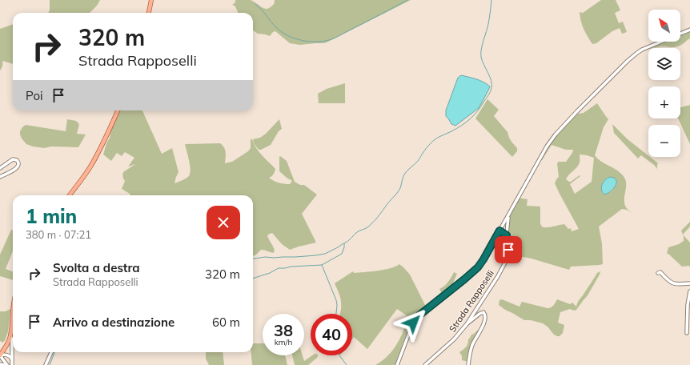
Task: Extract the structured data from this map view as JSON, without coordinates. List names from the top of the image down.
{
  "streets": {
    "street": ["Strada Rapposelli"]
  },
  "north": "top left",
  "page": {
    "map_buttons": ["+", "−"],
    "turn": ["320 m", "Strada Rapposelli"],
    "then": "Poi",
    "heading": ["1 min", "380 m · 07:21"],
    "list": [
      {
        "name": "Svolta a destra",
        "note": "Strada Rapposelli",
        "value": "320 m"
      },
      {
        "name": "Arrivo a destinazione",
        "value": "60 m"
      }
    ],
    "speed": "38 km/h",
    "limit": "40"
  }
}
